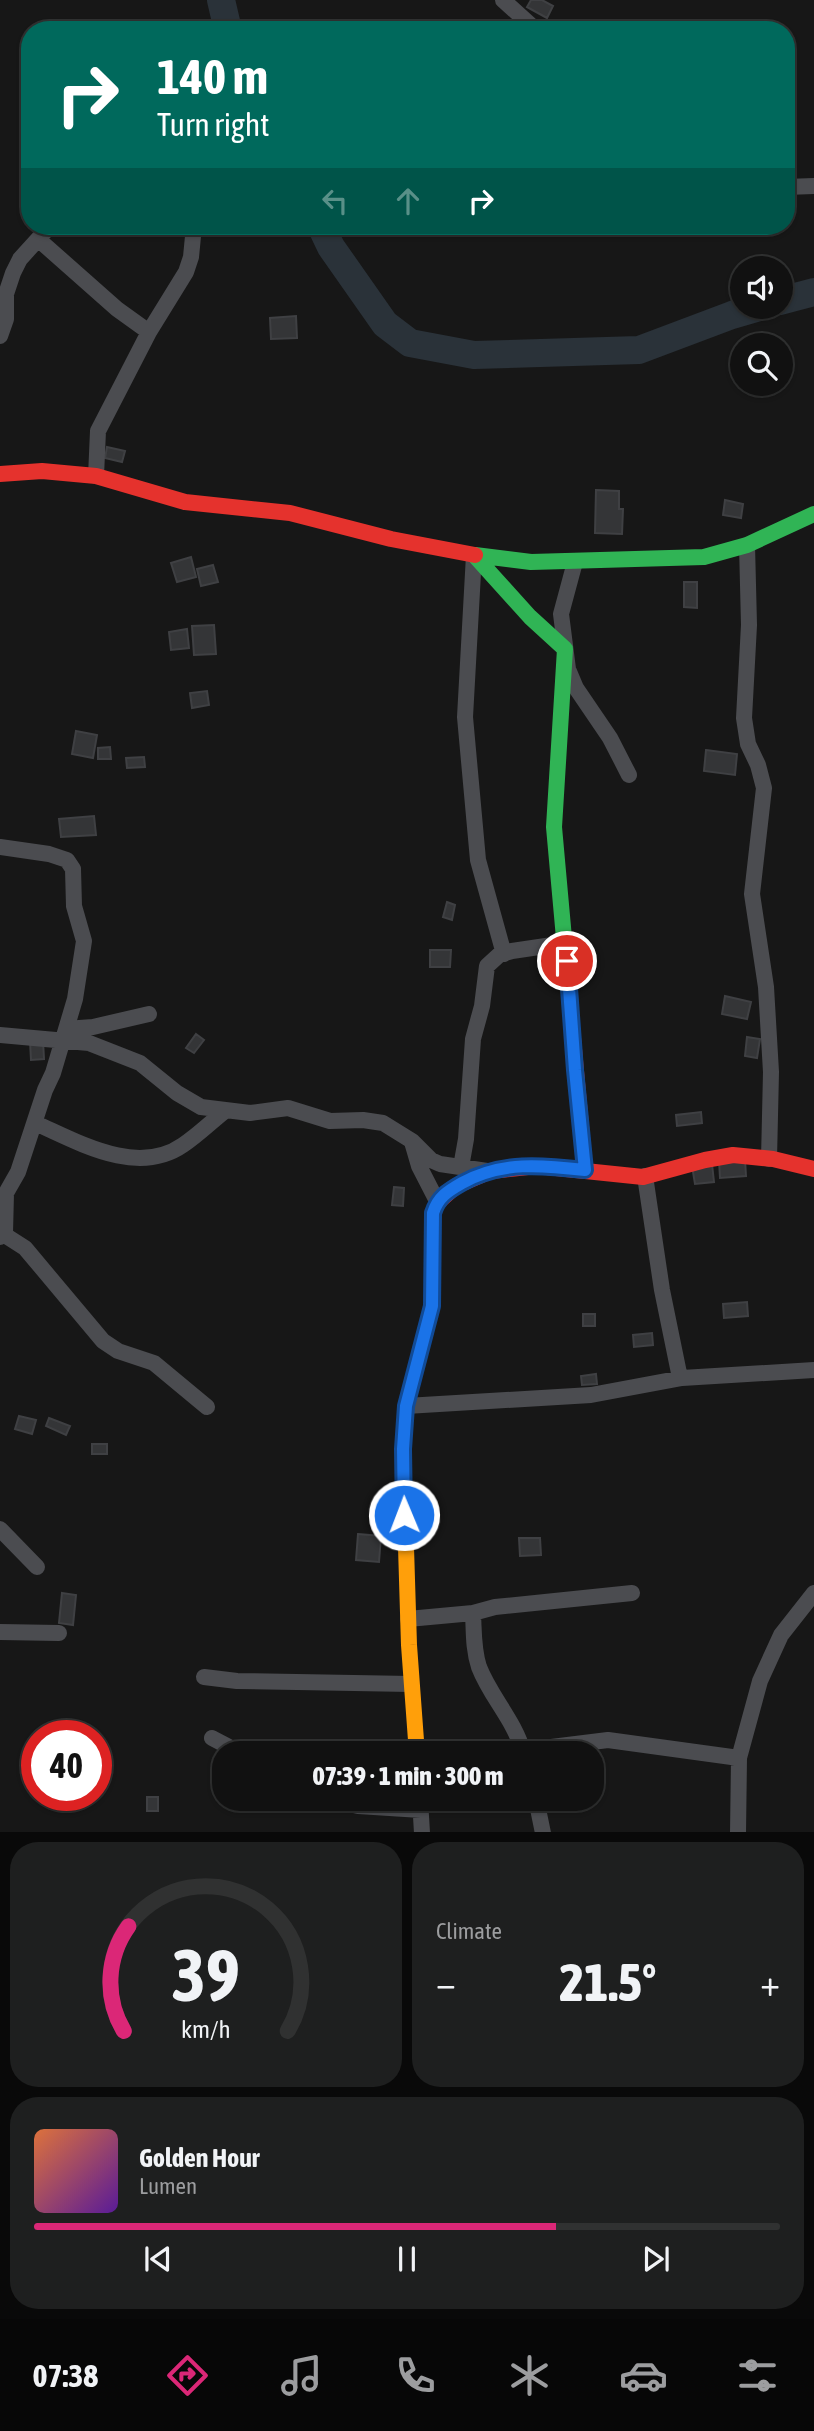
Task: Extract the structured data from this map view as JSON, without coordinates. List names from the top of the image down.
{
  "page": {
    "turn": ["140 m", "Turn right"],
    "limit": "40",
    "trip": "07:39 · 1 min · 300 m",
    "tile": "Climate",
    "heat": ["−", "21.5°", "+"],
    "song": ["Golden Hour", "Lumen"],
    "tabs": "07:38",
    "gauge": ["39", "km/h"]
  }
}
